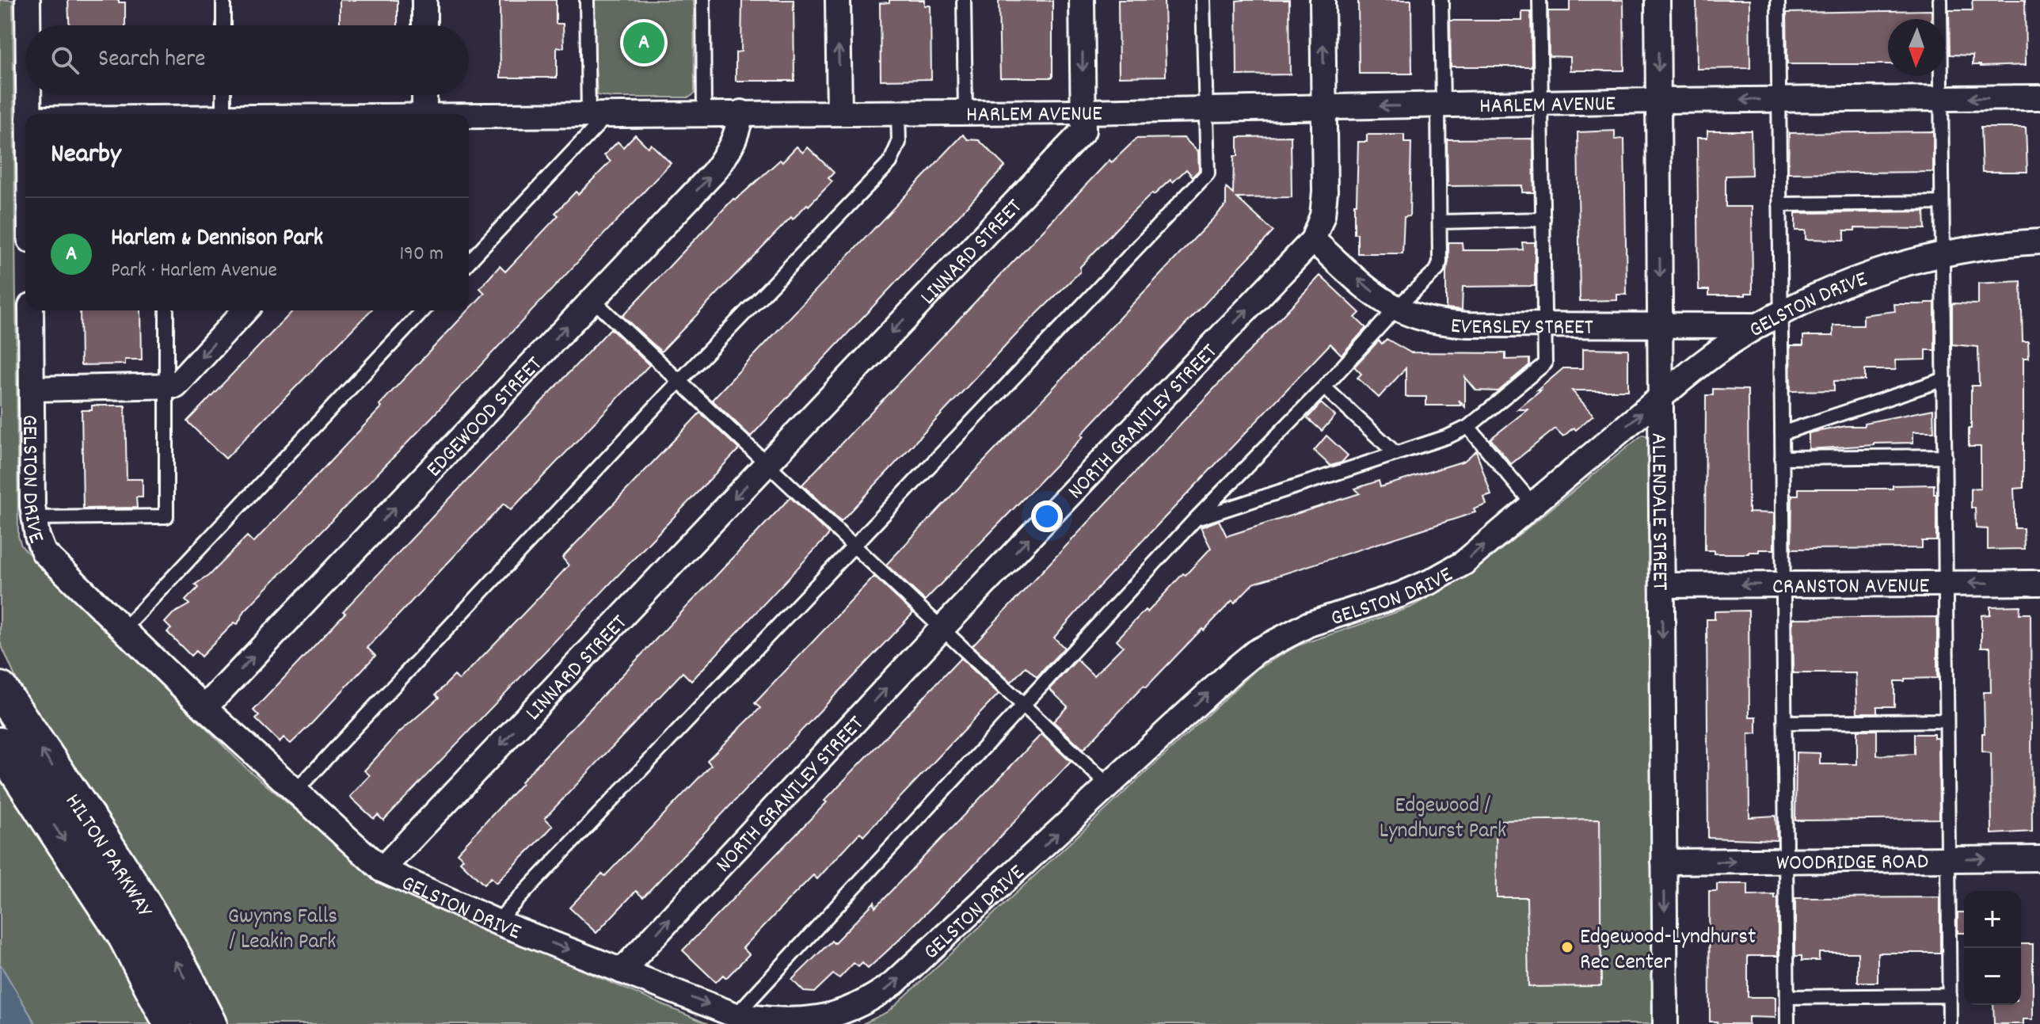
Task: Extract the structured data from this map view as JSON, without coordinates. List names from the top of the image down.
{
  "streets": {
    "main road": ["HILTON PARKWAY"],
    "street": [
      "HARLEM AVENUE",
      "LINNARD STREET",
      "GELSTON DRIVE",
      "EVERSLEY STREET",
      "EDGEWOOD STREET",
      "NORTH GRANTLEY STREET",
      "ALLENDALE STREET",
      "CRANSTON AVENUE",
      "WOODRIDGE ROAD"
    ]
  },
  "crossings": [
    ["HARLEM AVENUE", "LINNARD STREET"],
    ["HARLEM AVENUE", "EDGEWOOD STREET"],
    ["HARLEM AVENUE", "NORTH GRANTLEY STREET"],
    ["HARLEM AVENUE", "ALLENDALE STREET"],
    ["LINNARD STREET", "GELSTON DRIVE"],
    ["GELSTON DRIVE", "EVERSLEY STREET"],
    ["GELSTON DRIVE", "EDGEWOOD STREET"],
    ["GELSTON DRIVE", "NORTH GRANTLEY STREET"],
    ["GELSTON DRIVE", "ALLENDALE STREET"],
    ["EVERSLEY STREET", "NORTH GRANTLEY STREET"],
    ["EVERSLEY STREET", "ALLENDALE STREET"],
    ["ALLENDALE STREET", "CRANSTON AVENUE"],
    ["ALLENDALE STREET", "WOODRIDGE ROAD"]
  ],
  "one_way": [
    "LINNARD STREET",
    "GELSTON DRIVE",
    "EDGEWOOD STREET",
    "NORTH GRANTLEY STREET",
    "ALLENDALE STREET",
    "CRANSTON AVENUE",
    "WOODRIDGE ROAD"
  ],
  "parks": ["Edgewood / Lyndhurst Park", "Gwynns Falls / Leakin Park"],
  "places": ["Edgewood-Lyndhurst Rec Center"],
  "north": "bottom",
  "page": {
    "pins": "A",
    "search": "Search here",
    "heading": "Nearby",
    "list": [
      {
        "mark": "A",
        "name": "Harlem & Dennison Park",
        "note": "Park · Harlem Avenue",
        "value": "190 m"
      }
    ],
    "map_buttons": ["+", "−"]
  }
}
